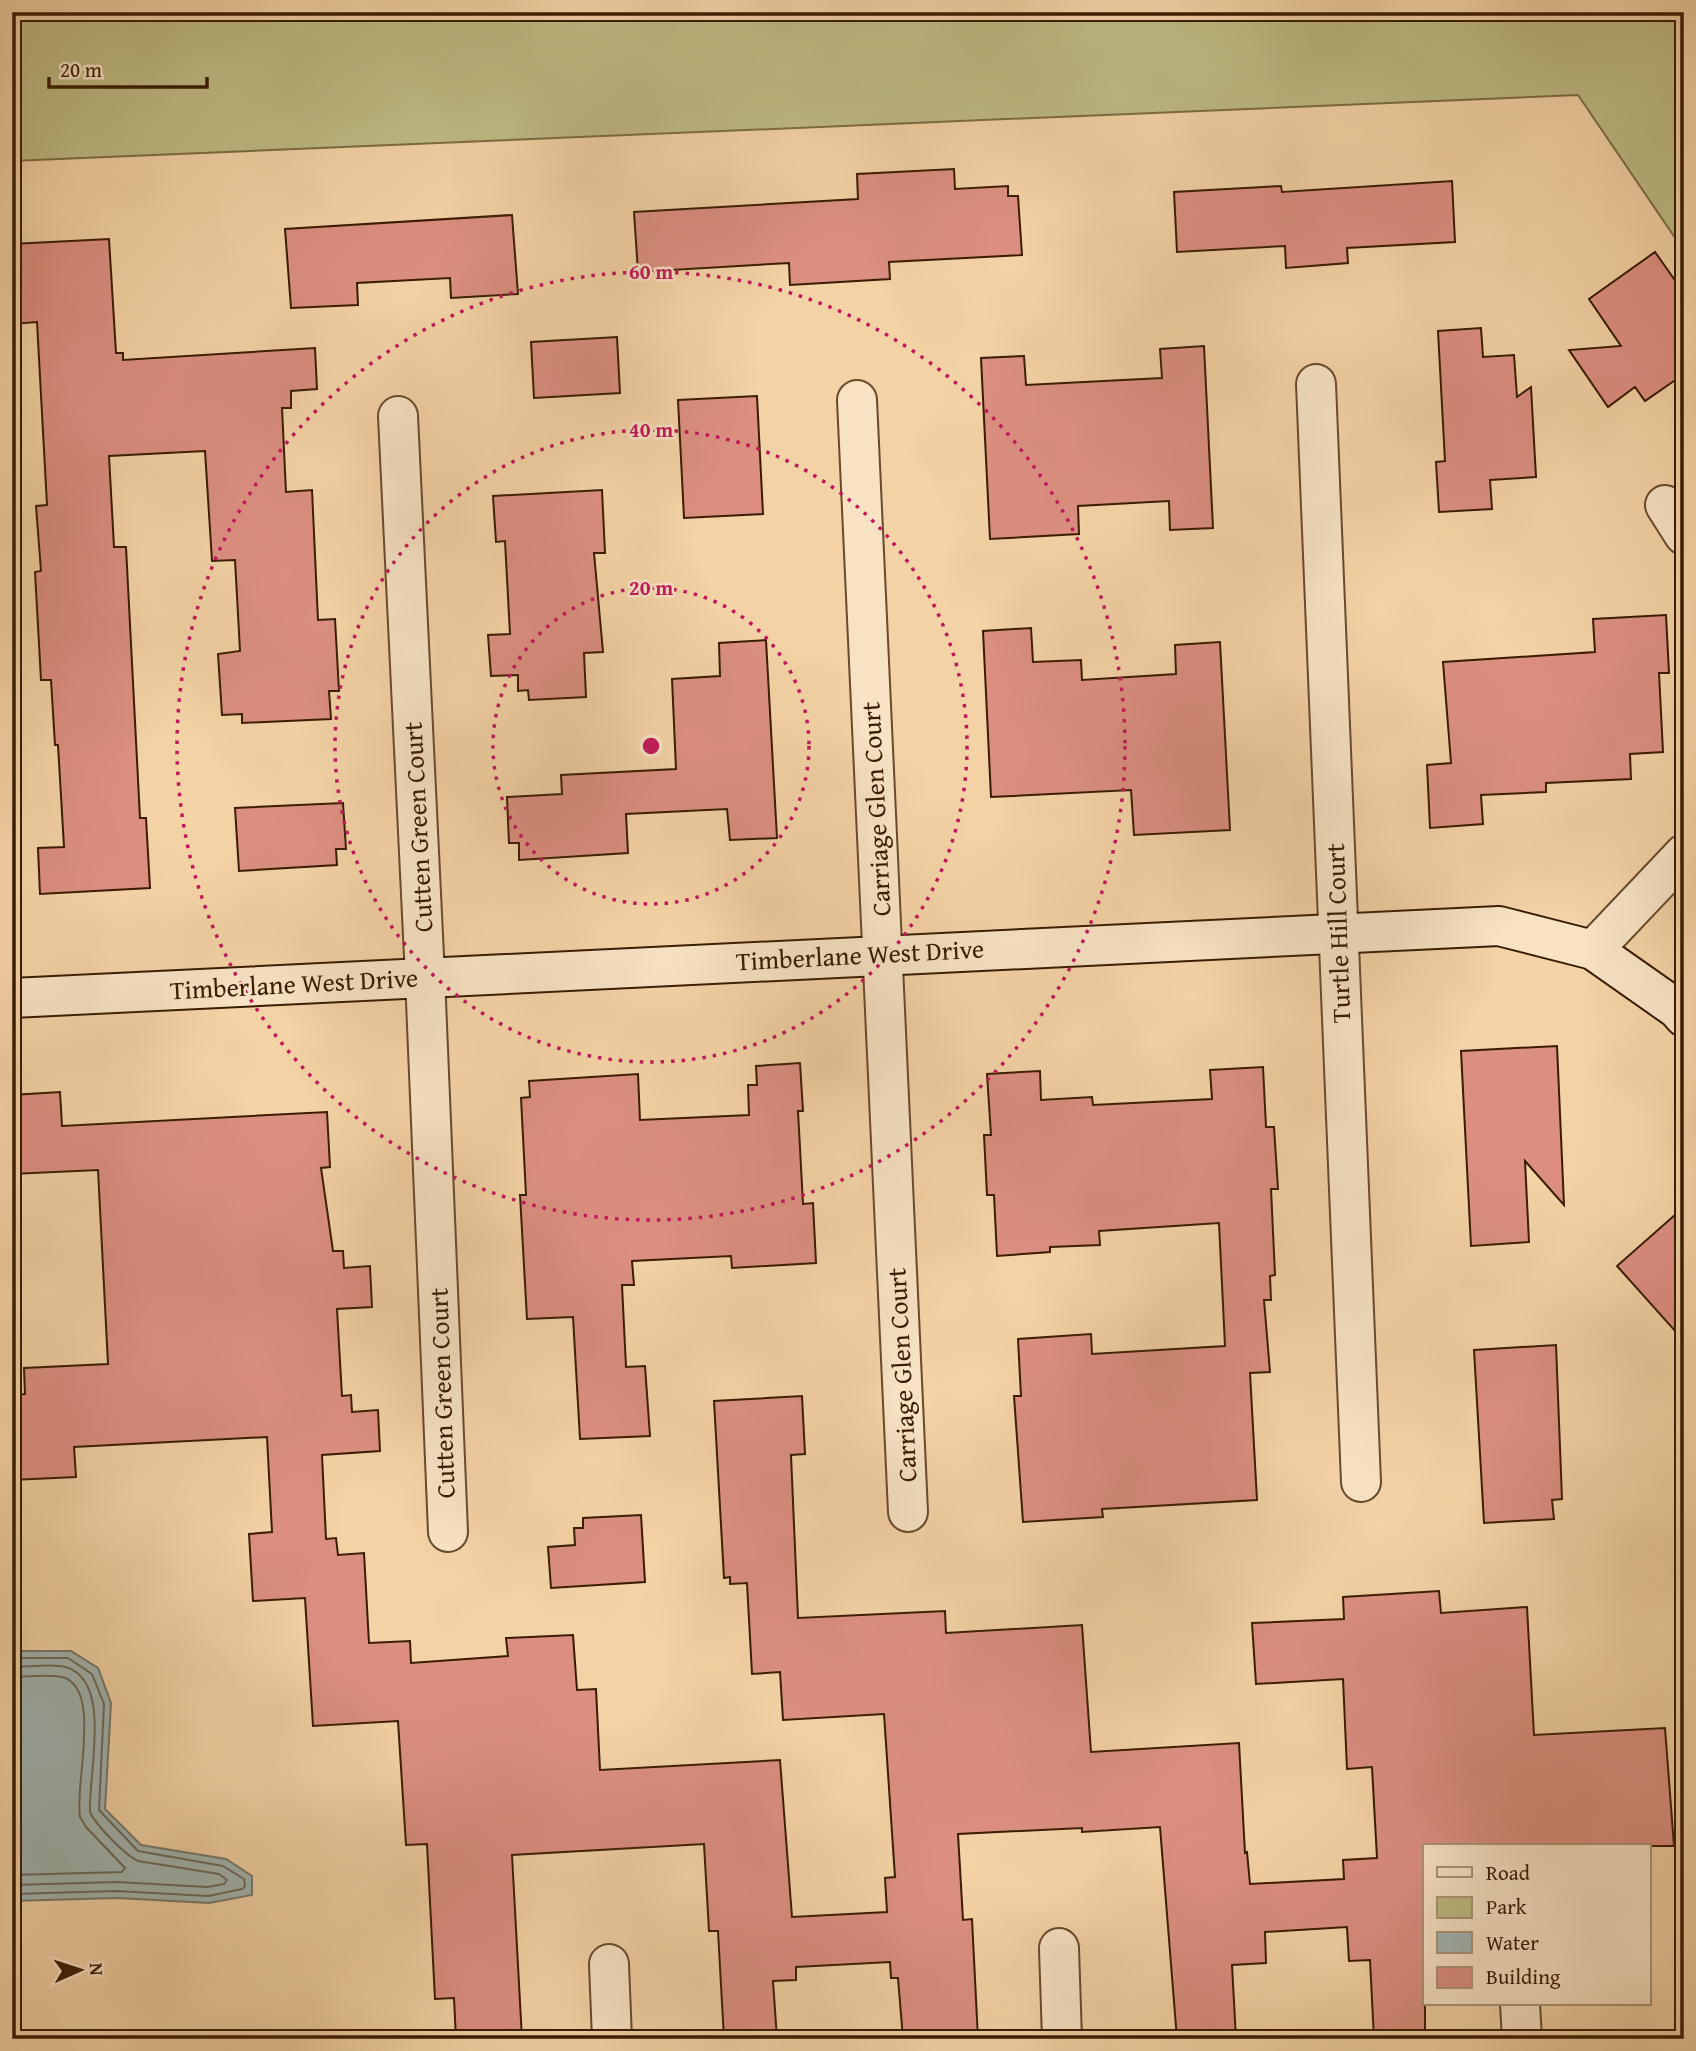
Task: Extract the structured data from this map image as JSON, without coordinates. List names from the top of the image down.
{
  "streets": {
    "street": [
      "Carriage Glen Court",
      "Cutten Green Court",
      "Turtle Hill Court",
      "Timberlane West Drive"
    ]
  },
  "crossings": [
    ["Carriage Glen Court", "Timberlane West Drive"],
    ["Cutten Green Court", "Timberlane West Drive"],
    ["Turtle Hill Court", "Timberlane West Drive"]
  ],
  "legend": [
    "Road",
    "Park",
    "Water",
    "Building"
  ],
  "scale_bar": "20 m",
  "north": "right",
  "rings": ["60 m", "40 m", "20 m"]
}
